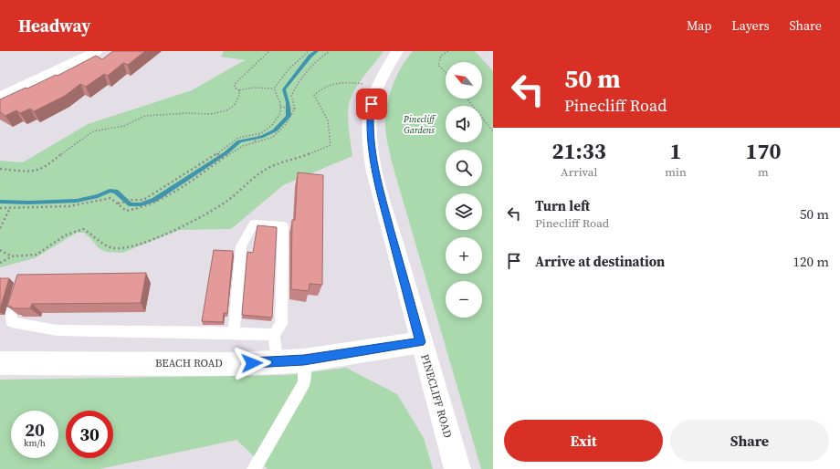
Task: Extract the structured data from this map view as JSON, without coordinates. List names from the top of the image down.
{
  "streets": {
    "main road": ["BEACH ROAD", "PINECLIFF ROAD"]
  },
  "crossings": [
    ["BEACH ROAD", "PINECLIFF ROAD"]
  ],
  "parks": ["Pinecliff Gardens"],
  "north": "top left",
  "page": {
    "header": "Headway",
    "nav": ["Map", "Layers", "Share"],
    "turn": ["50 m", "Pinecliff Road"],
    "map_buttons": ["+", "−"],
    "eta": [
      "21:33",
      "Arrival",
      "1",
      "min",
      "170",
      "m"
    ],
    "list": [
      {
        "name": "Turn left",
        "note": "Pinecliff Road",
        "value": "50 m"
      },
      {
        "name": "Arrive at destination",
        "value": "120 m"
      }
    ],
    "speed": "20 km/h",
    "limit": "30",
    "buttons": ["Exit", "Share"]
  }
}
